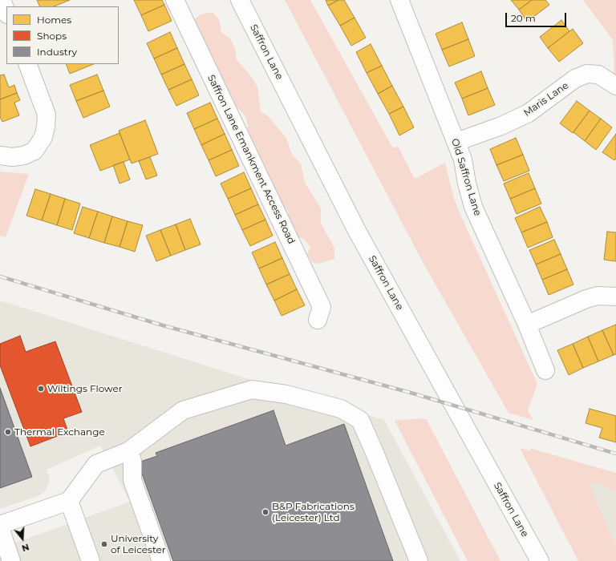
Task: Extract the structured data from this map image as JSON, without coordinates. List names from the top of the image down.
{
  "streets": {
    "street": [
      "Saffron Lane",
      "Maris Lane",
      "Saffron Lane Emankment Access Road",
      "Old Saffron Lane"
    ]
  },
  "crossings": [
    ["Maris Lane", "Old Saffron Lane"]
  ],
  "places": [
    "Wiltings Flower",
    "Thermal Exchange",
    "B&P Fabrications (Leicester) Ltd",
    "University of Leicester"
  ],
  "legend": ["Homes", "Shops", "Industry"],
  "scale_bar": "20 m",
  "north": "bottom"
}
